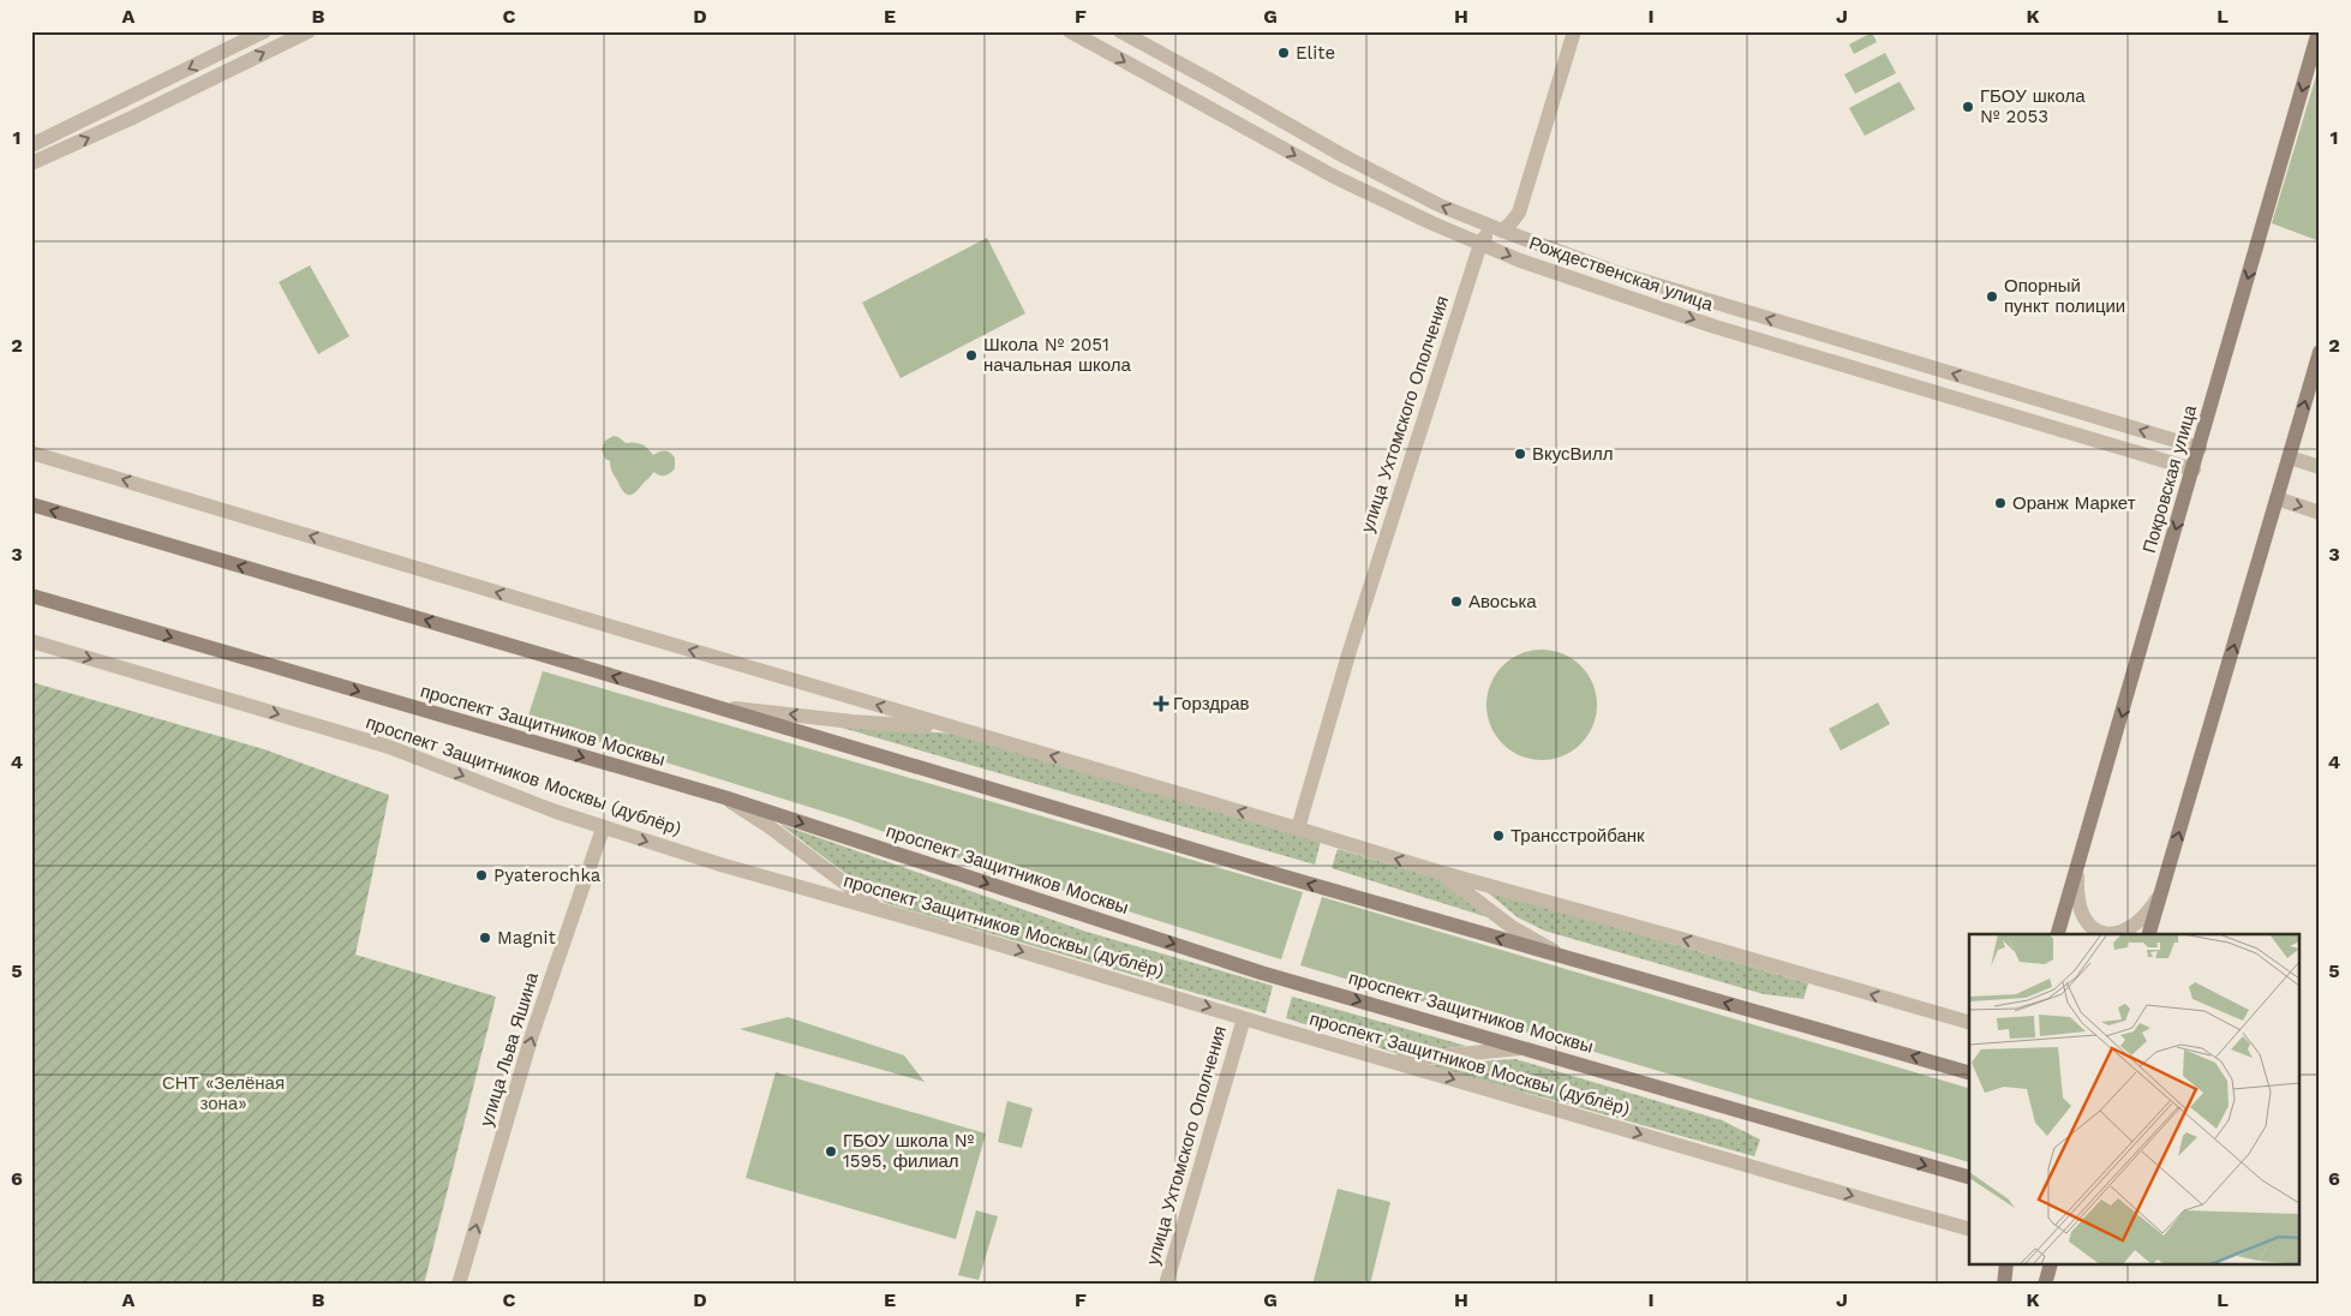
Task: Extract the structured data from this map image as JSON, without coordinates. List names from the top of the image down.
{
  "streets": {
    "main road": ["Покровская улица", "проспект Защитников Москвы"],
    "street": [
      "Рождественская улица",
      "улица Ухтомского Ополчения",
      "проспект Защитников Москвы (дублёр)",
      "улица Льва Яшина"
    ]
  },
  "crossings": [
    ["Рождественская улица", "улица Ухтомского Ополчения"],
    ["Рождественская улица", "Покровская улица"],
    ["улица Ухтомского Ополчения", "проспект Защитников Москвы (дублёр)"],
    ["проспект Защитников Москвы (дублёр)", "улица Льва Яшина"]
  ],
  "one_way": ["проспект Защитников Москвы (дублёр)", "улица Льва Яшина"],
  "parks": ["СНТ «Зелёная зона»"],
  "places": {
    "other": [
      "Elite",
      "ГБОУ школа № 2053",
      "Опорный пункт полиции",
      "Школа № 2051 начальная школа",
      "ВкусВилл",
      "Оранж Маркет",
      "Авоська",
      "Трансстройбанк",
      "Pyaterochka",
      "Magnit",
      "ГБОУ школа № 1595, филиал"
    ],
    "health": ["Горздрав"]
  },
  "grid": {
    "columns": [
      "A",
      "B",
      "C",
      "D",
      "E",
      "F",
      "G",
      "H",
      "I",
      "J",
      "K",
      "L"
    ],
    "rows": [
      "1",
      "2",
      "3",
      "4",
      "5",
      "6"
    ]
  }
}
